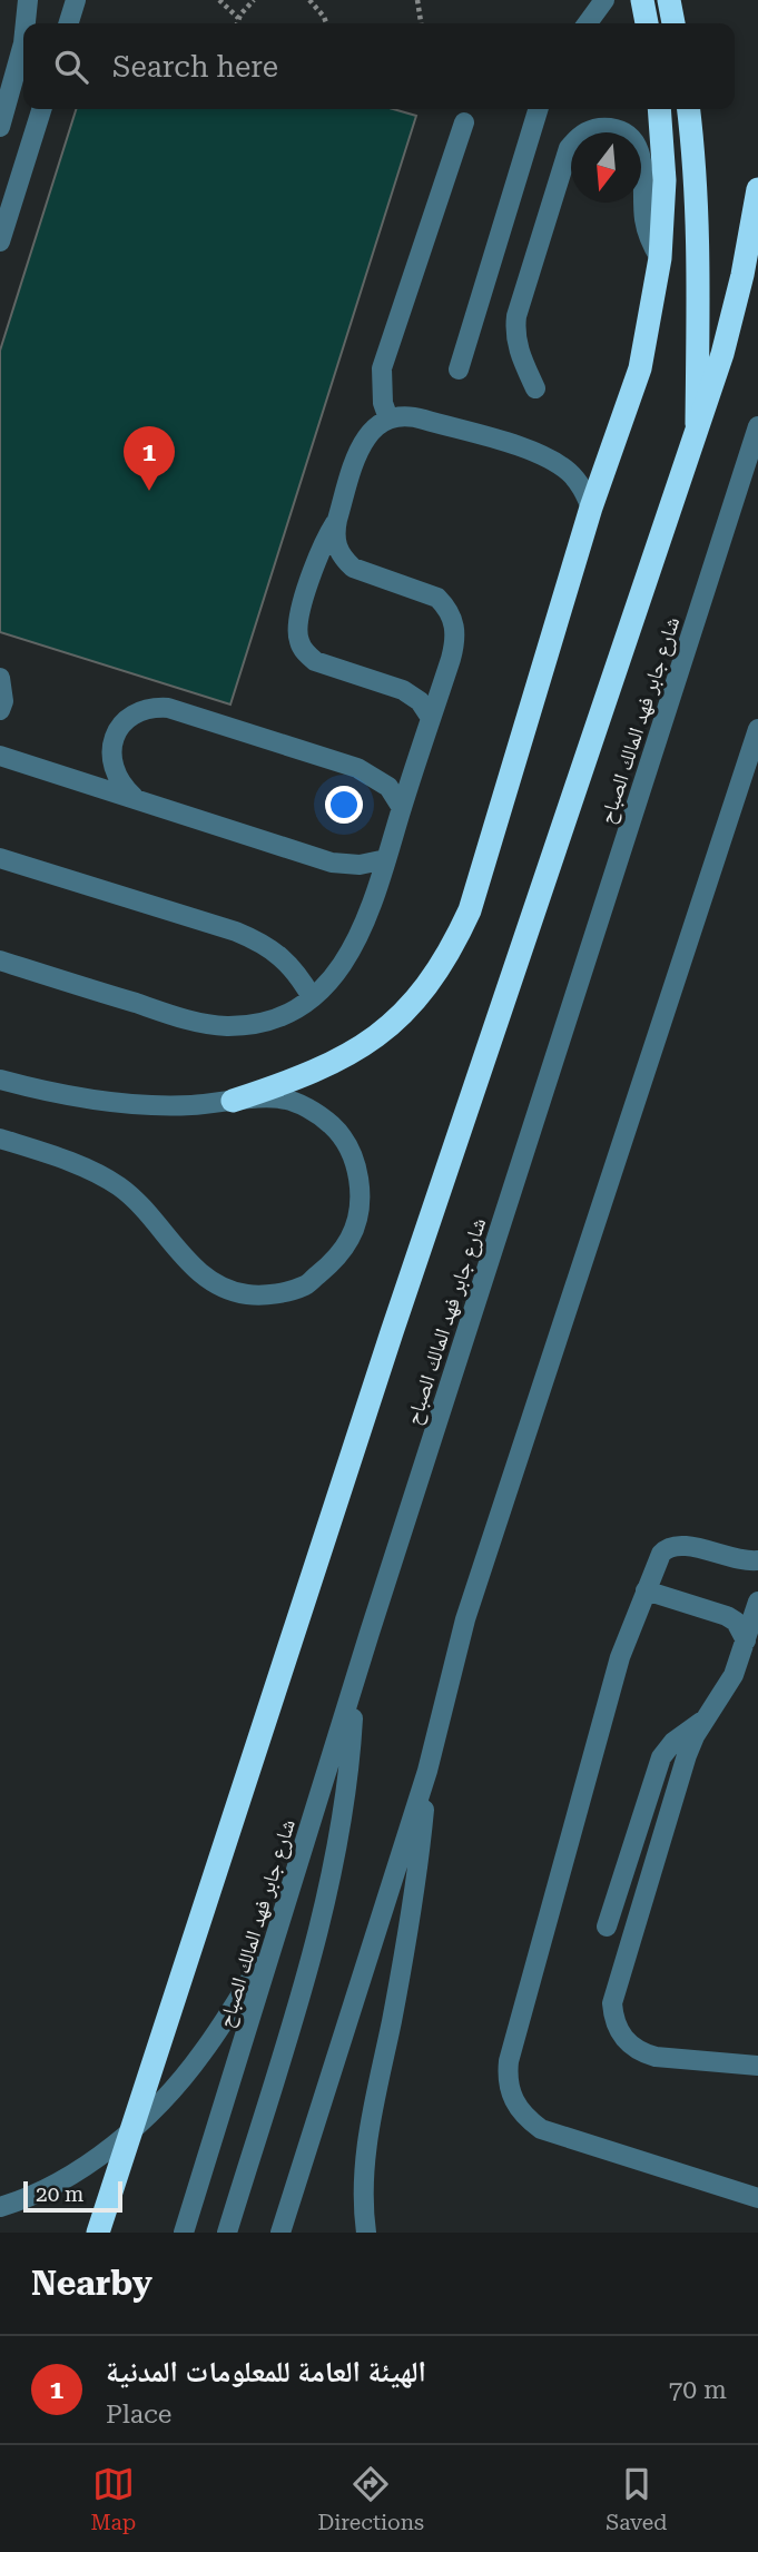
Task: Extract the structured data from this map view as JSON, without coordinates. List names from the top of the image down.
{
  "streets": {
    "street": ["شارع جابر فهد المالك الصباح"]
  },
  "scale_bar": "20 m",
  "north": "bottom",
  "page": {
    "search": "Search here",
    "pins": "1",
    "scale": "20 m",
    "heading": "Nearby",
    "list": [
      {
        "mark": "1",
        "name": "الهيئة العامة للمعلومات المدنية",
        "note": "Place",
        "value": "70 m"
      }
    ],
    "nav": ["Map", "Directions", "Saved"]
  }
}
